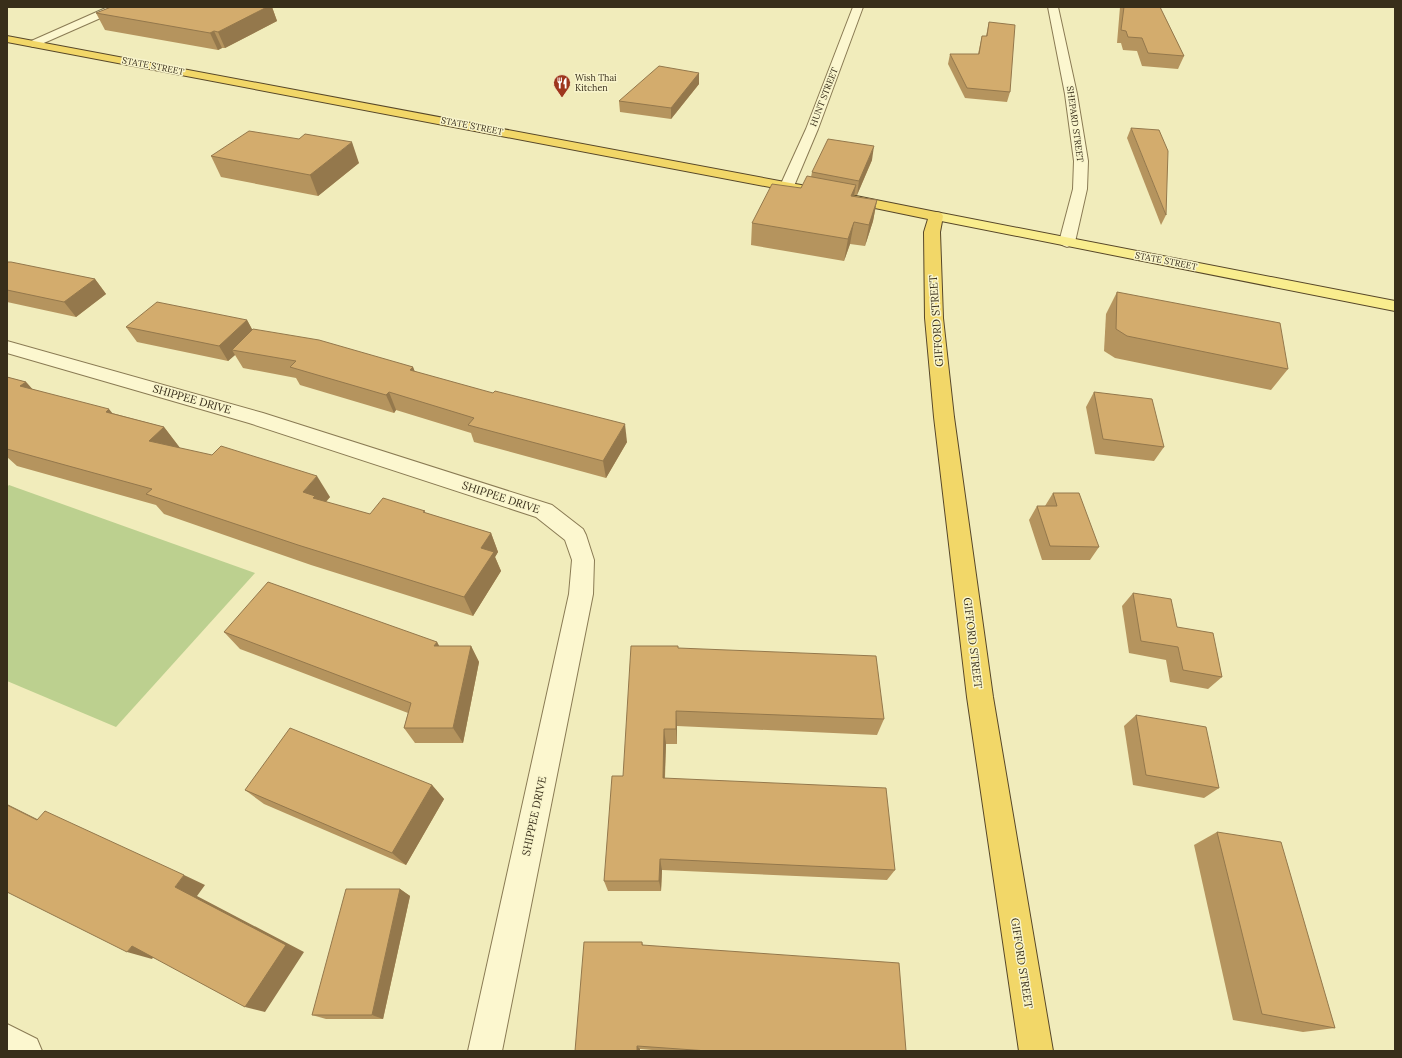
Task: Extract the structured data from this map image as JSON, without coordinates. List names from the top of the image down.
{
  "streets": {
    "highway": ["STATE STREET", "GIFFORD STREET"],
    "street": ["HUNT STREET", "SHEPARD STREET", "SHIPPEE DRIVE"]
  },
  "crossings": [
    ["STATE STREET", "HUNT STREET"],
    ["STATE STREET", "SHEPARD STREET"],
    ["STATE STREET", "GIFFORD STREET"]
  ],
  "places": {
    "restaurant": ["Wish Thai Kitchen"]
  }
}
